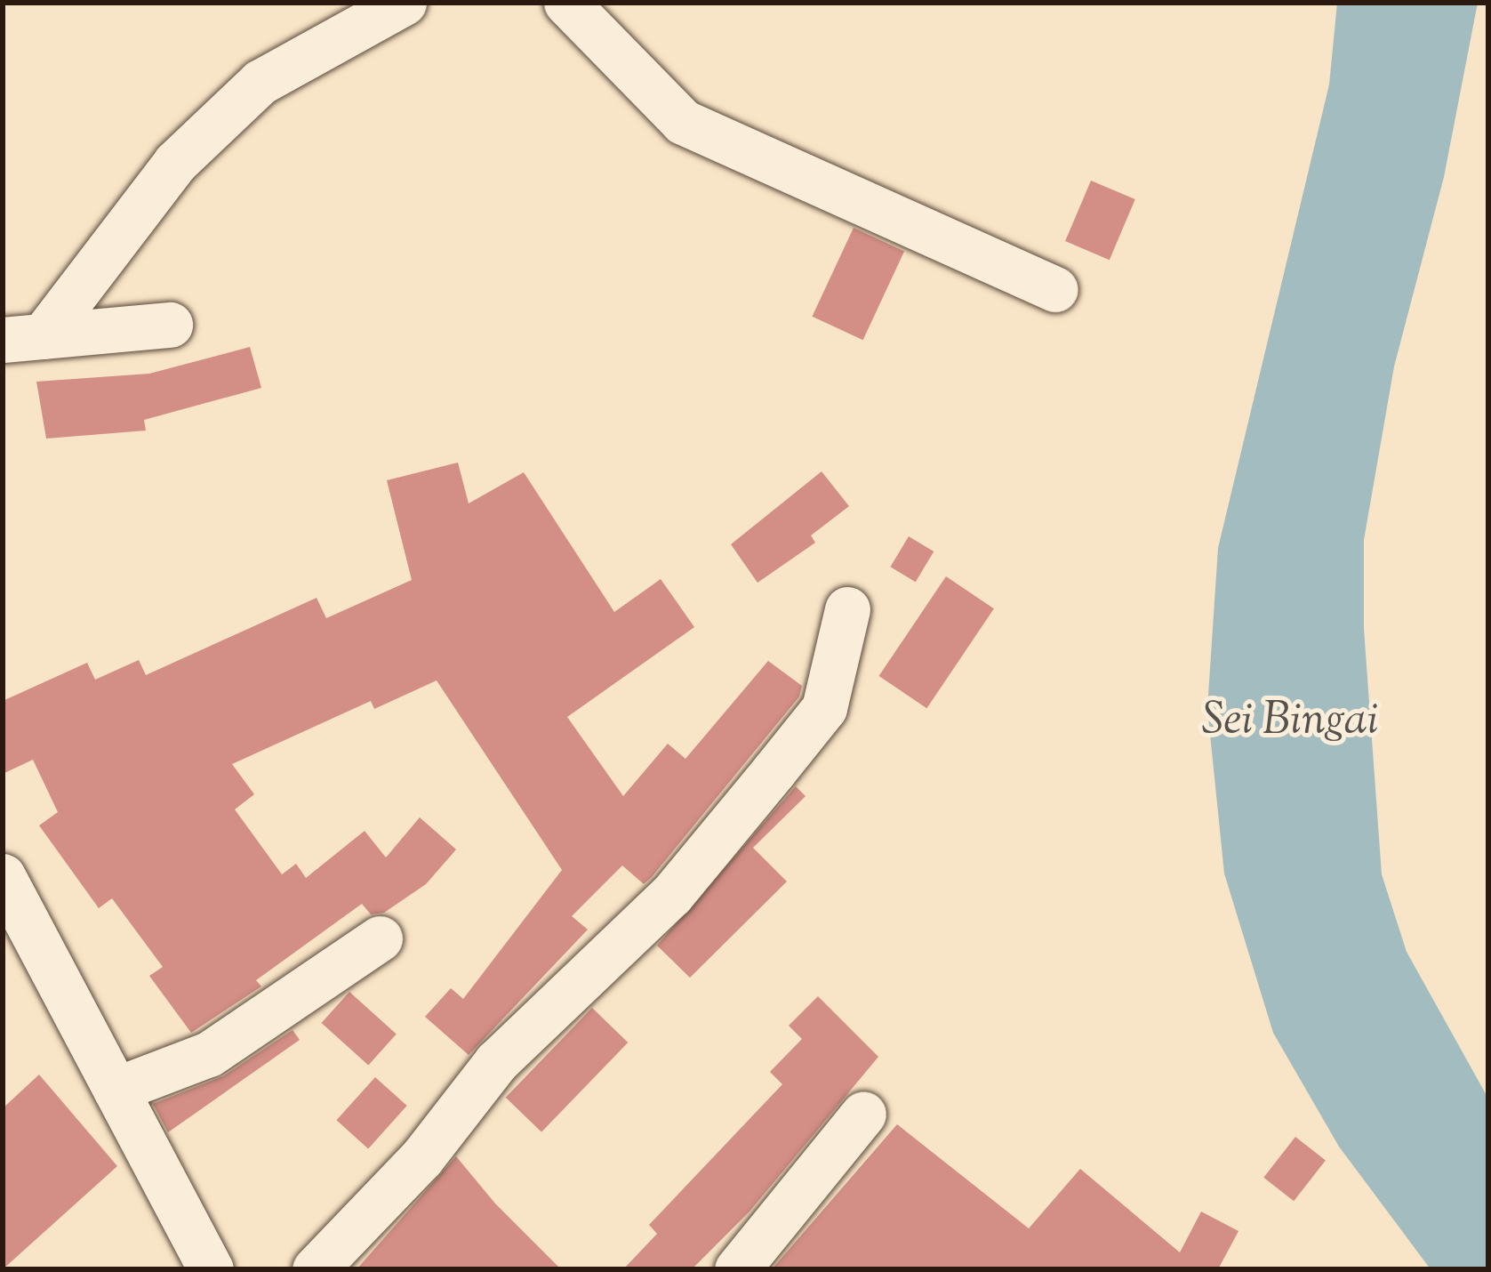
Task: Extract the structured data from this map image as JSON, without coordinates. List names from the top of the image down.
{
  "water": ["Sei Bingai"]
}
